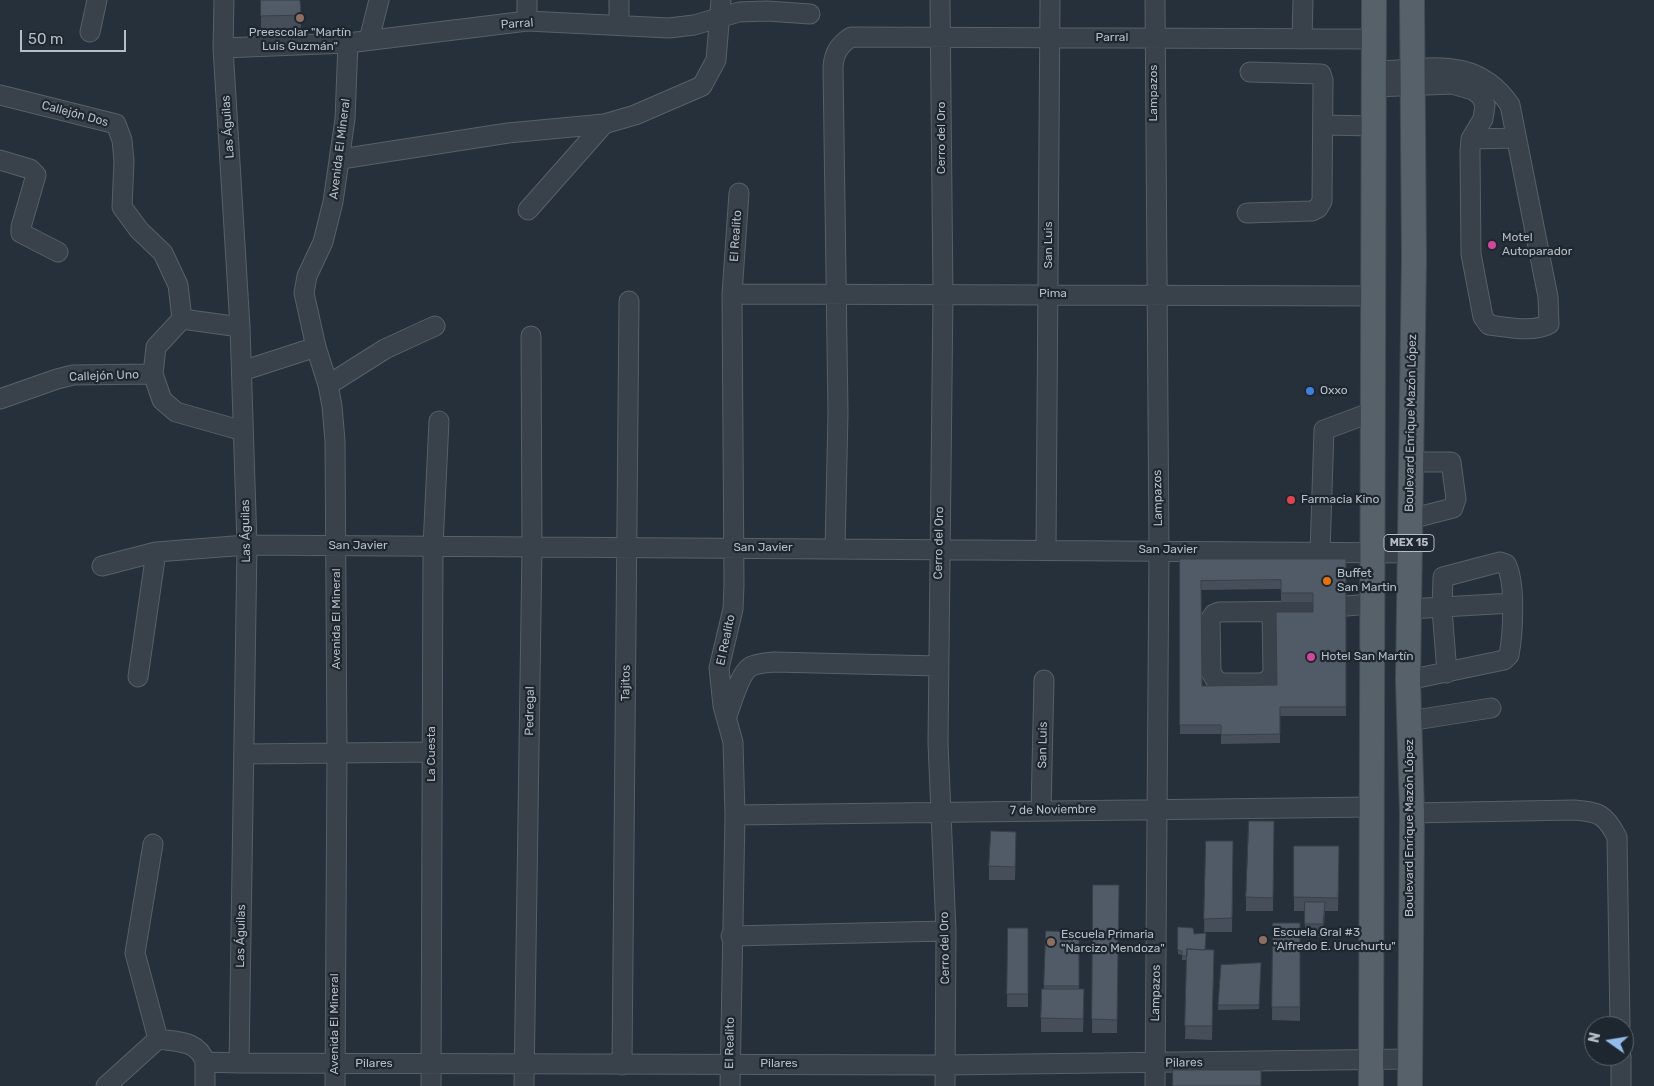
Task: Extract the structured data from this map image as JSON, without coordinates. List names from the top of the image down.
{
  "streets": {
    "main road": ["Boulevard Enrique Mazón López", "MEX 15"],
    "street": [
      "Parral",
      "Lampazos",
      "Callejón Dos",
      "Las Águilas",
      "Cerro del Oro",
      "Avenida El Mineral",
      "El Realito",
      "San Luis",
      "Pima",
      "Callejón Uno",
      "San Javier",
      "Tajitos",
      "Pedregal",
      "La Cuesta",
      "7 de Noviembre",
      "Pilares"
    ]
  },
  "crossings": [
    ["Parral", "Lampazos"],
    ["Parral", "Las Águilas"],
    ["Parral", "Cerro del Oro"],
    ["Parral", "Avenida El Mineral"],
    ["Parral", "San Luis"],
    ["Parral", "Pima"],
    ["Parral", "MEX 15"],
    ["Lampazos", "Pima"],
    ["Lampazos", "San Javier"],
    ["Lampazos", "7 de Noviembre"],
    ["Lampazos", "Pilares"],
    ["Las Águilas", "San Javier"],
    ["Las Águilas", "Pilares"],
    ["Cerro del Oro", "Pima"],
    ["Cerro del Oro", "San Javier"],
    ["Cerro del Oro", "7 de Noviembre"],
    ["Cerro del Oro", "Pilares"],
    ["Avenida El Mineral", "San Javier"],
    ["Avenida El Mineral", "Pilares"],
    ["El Realito", "Pima"],
    ["El Realito", "San Javier"],
    ["El Realito", "7 de Noviembre"],
    ["El Realito", "Pilares"],
    ["San Luis", "Pima"],
    ["San Luis", "San Javier"],
    ["San Luis", "7 de Noviembre"],
    ["Pima", "MEX 15"],
    ["Boulevard Enrique Mazón López", "San Javier"],
    ["Boulevard Enrique Mazón López", "Pilares"],
    ["MEX 15", "San Javier"],
    ["MEX 15", "7 de Noviembre"],
    ["MEX 15", "Pilares"],
    ["San Javier", "Tajitos"],
    ["San Javier", "Pedregal"],
    ["San Javier", "La Cuesta"],
    ["Tajitos", "Pilares"],
    ["Pedregal", "Pilares"],
    ["La Cuesta", "Pilares"]
  ],
  "places": [
    "Preescolar \"Martín Luis Guzmán\"",
    "Motel Autoparador",
    "Oxxo",
    "Farmacia Kino",
    "Buffet San Martin",
    "Hotel San Martín",
    "Escuela Gral #3 \"Alfredo E. Uruchurtu\"",
    "Escuela Primaria \"Narcizo Mendoza\""
  ],
  "scale_bar": "50 m",
  "north": "left"
}
